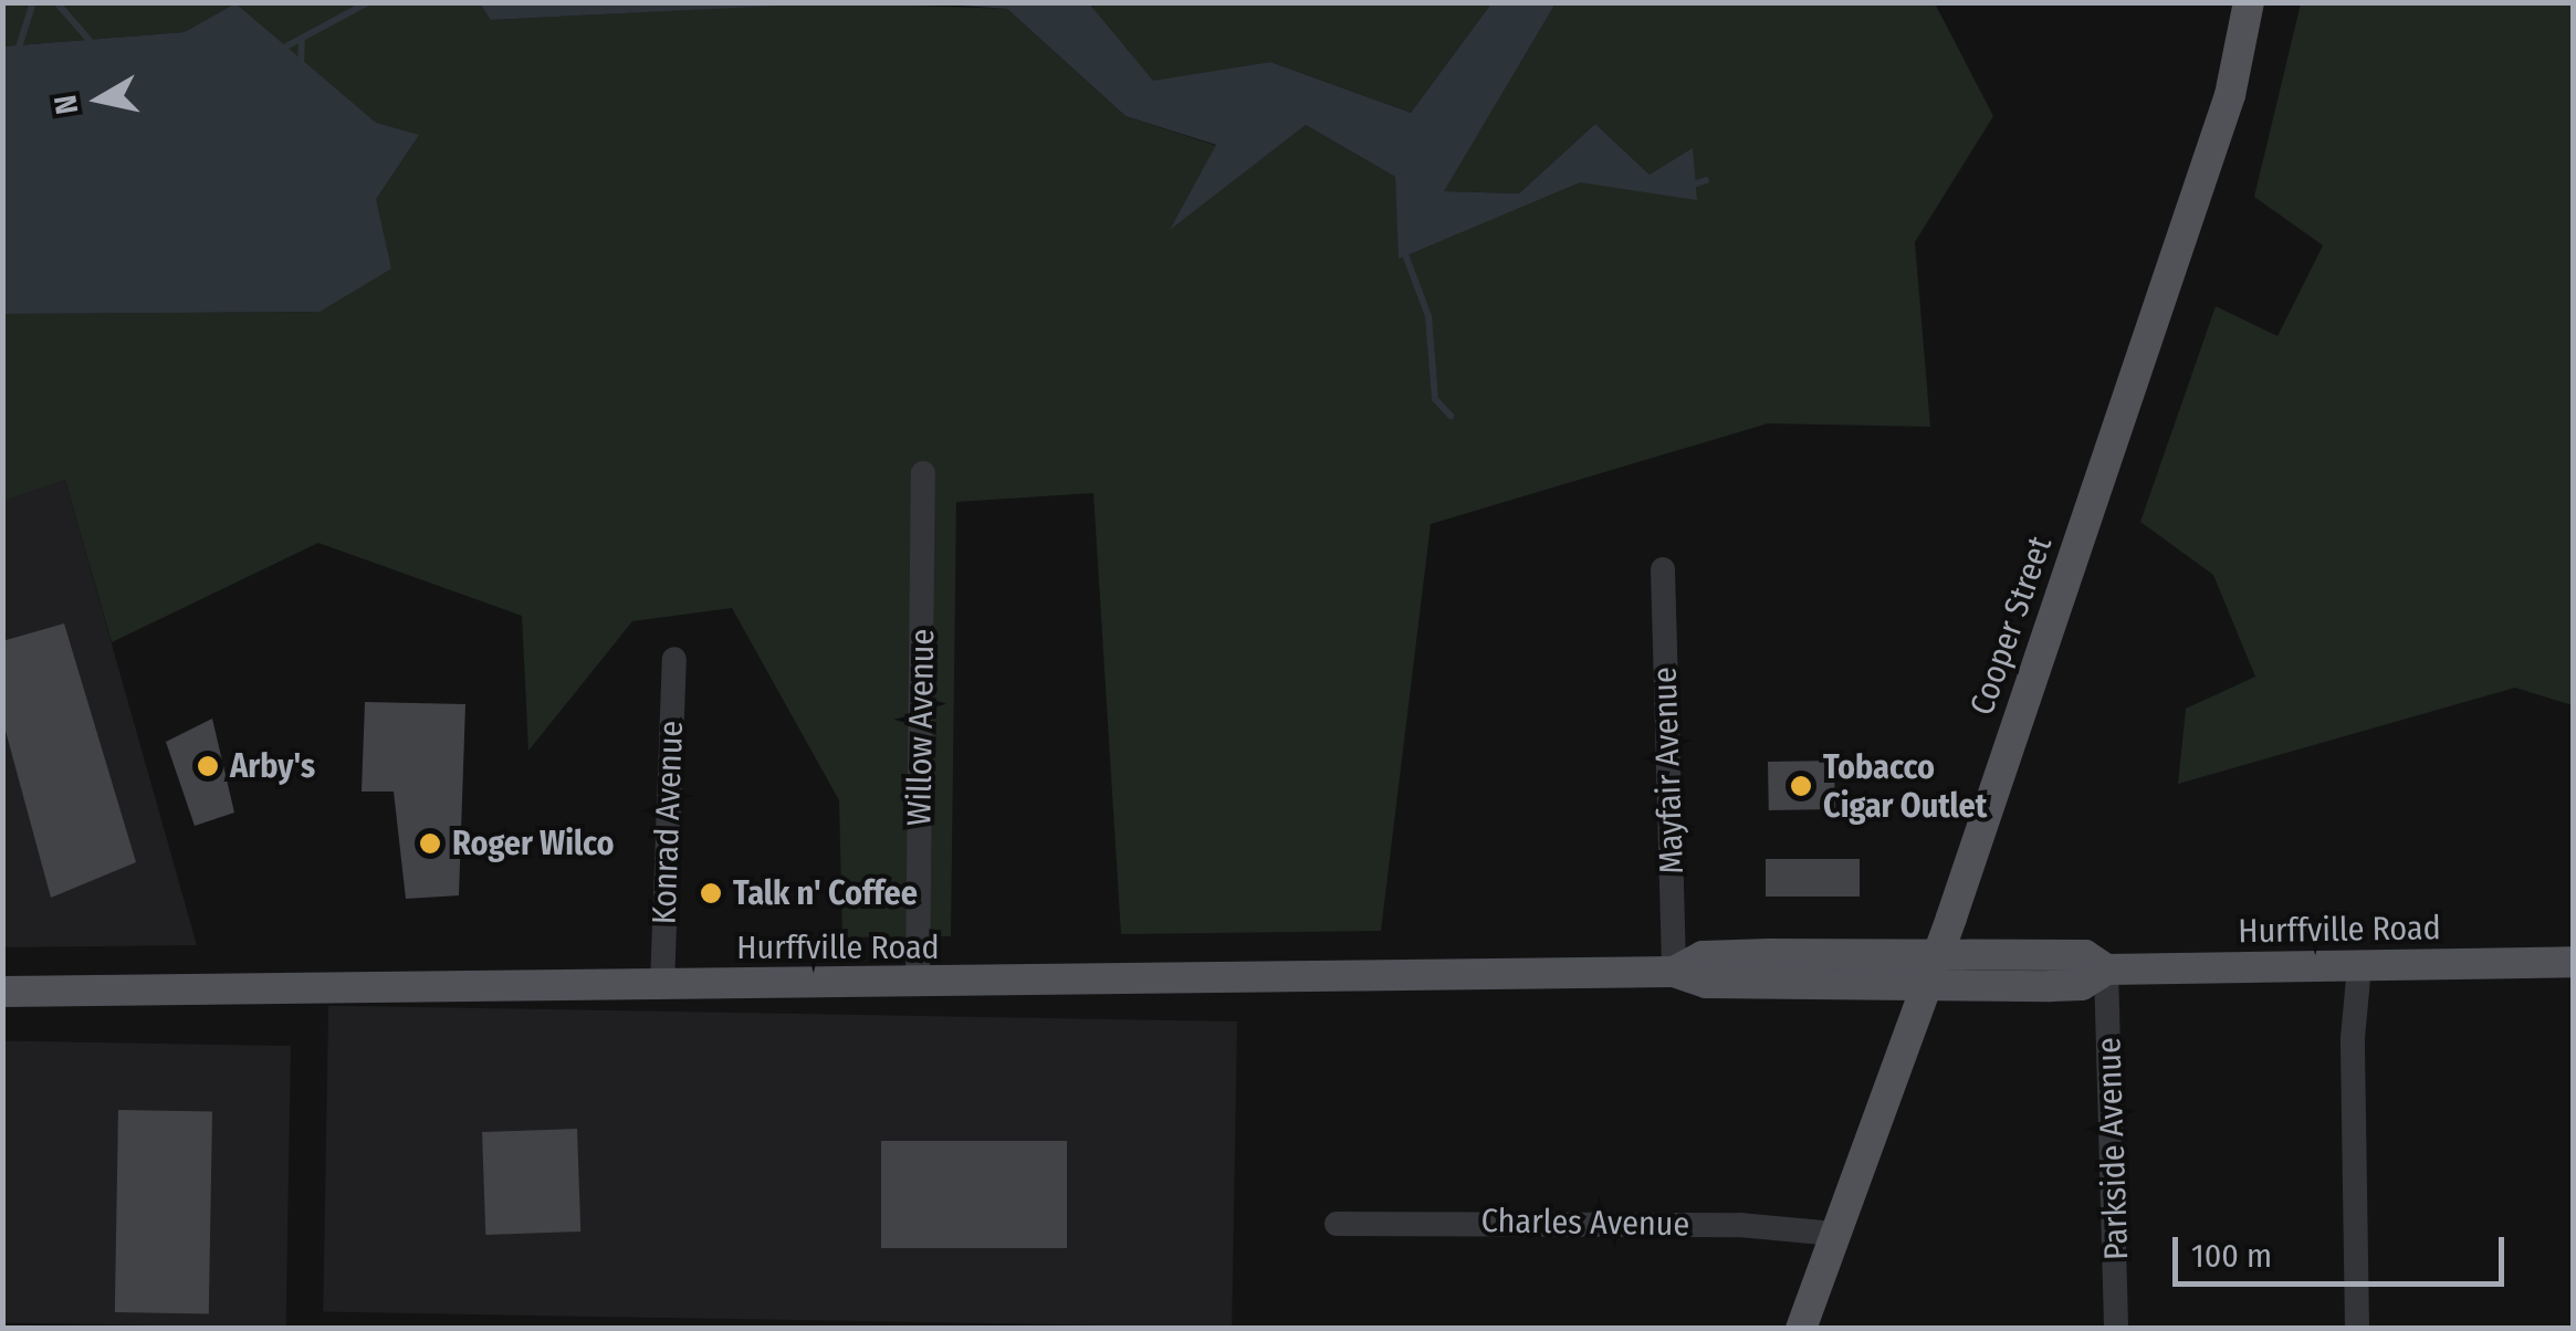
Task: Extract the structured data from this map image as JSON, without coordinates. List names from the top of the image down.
{
  "streets": {
    "main road": ["Cooper Street", "Hurffville Road"],
    "street": [
      "Willow Avenue",
      "Mayfair Avenue",
      "Konrad Avenue",
      "Parkside Avenue",
      "Charles Avenue"
    ]
  },
  "crossings": [
    ["Cooper Street", "Hurffville Road"],
    ["Cooper Street", "Charles Avenue"],
    ["Willow Avenue", "Hurffville Road"],
    ["Mayfair Avenue", "Hurffville Road"],
    ["Konrad Avenue", "Hurffville Road"],
    ["Hurffville Road", "Parkside Avenue"]
  ],
  "places": [
    "Arby's",
    "Tobacco Cigar Outlet",
    "Roger Wilco",
    "Talk n' Coffee"
  ],
  "scale_bar": "100 m",
  "north": "left"
}
